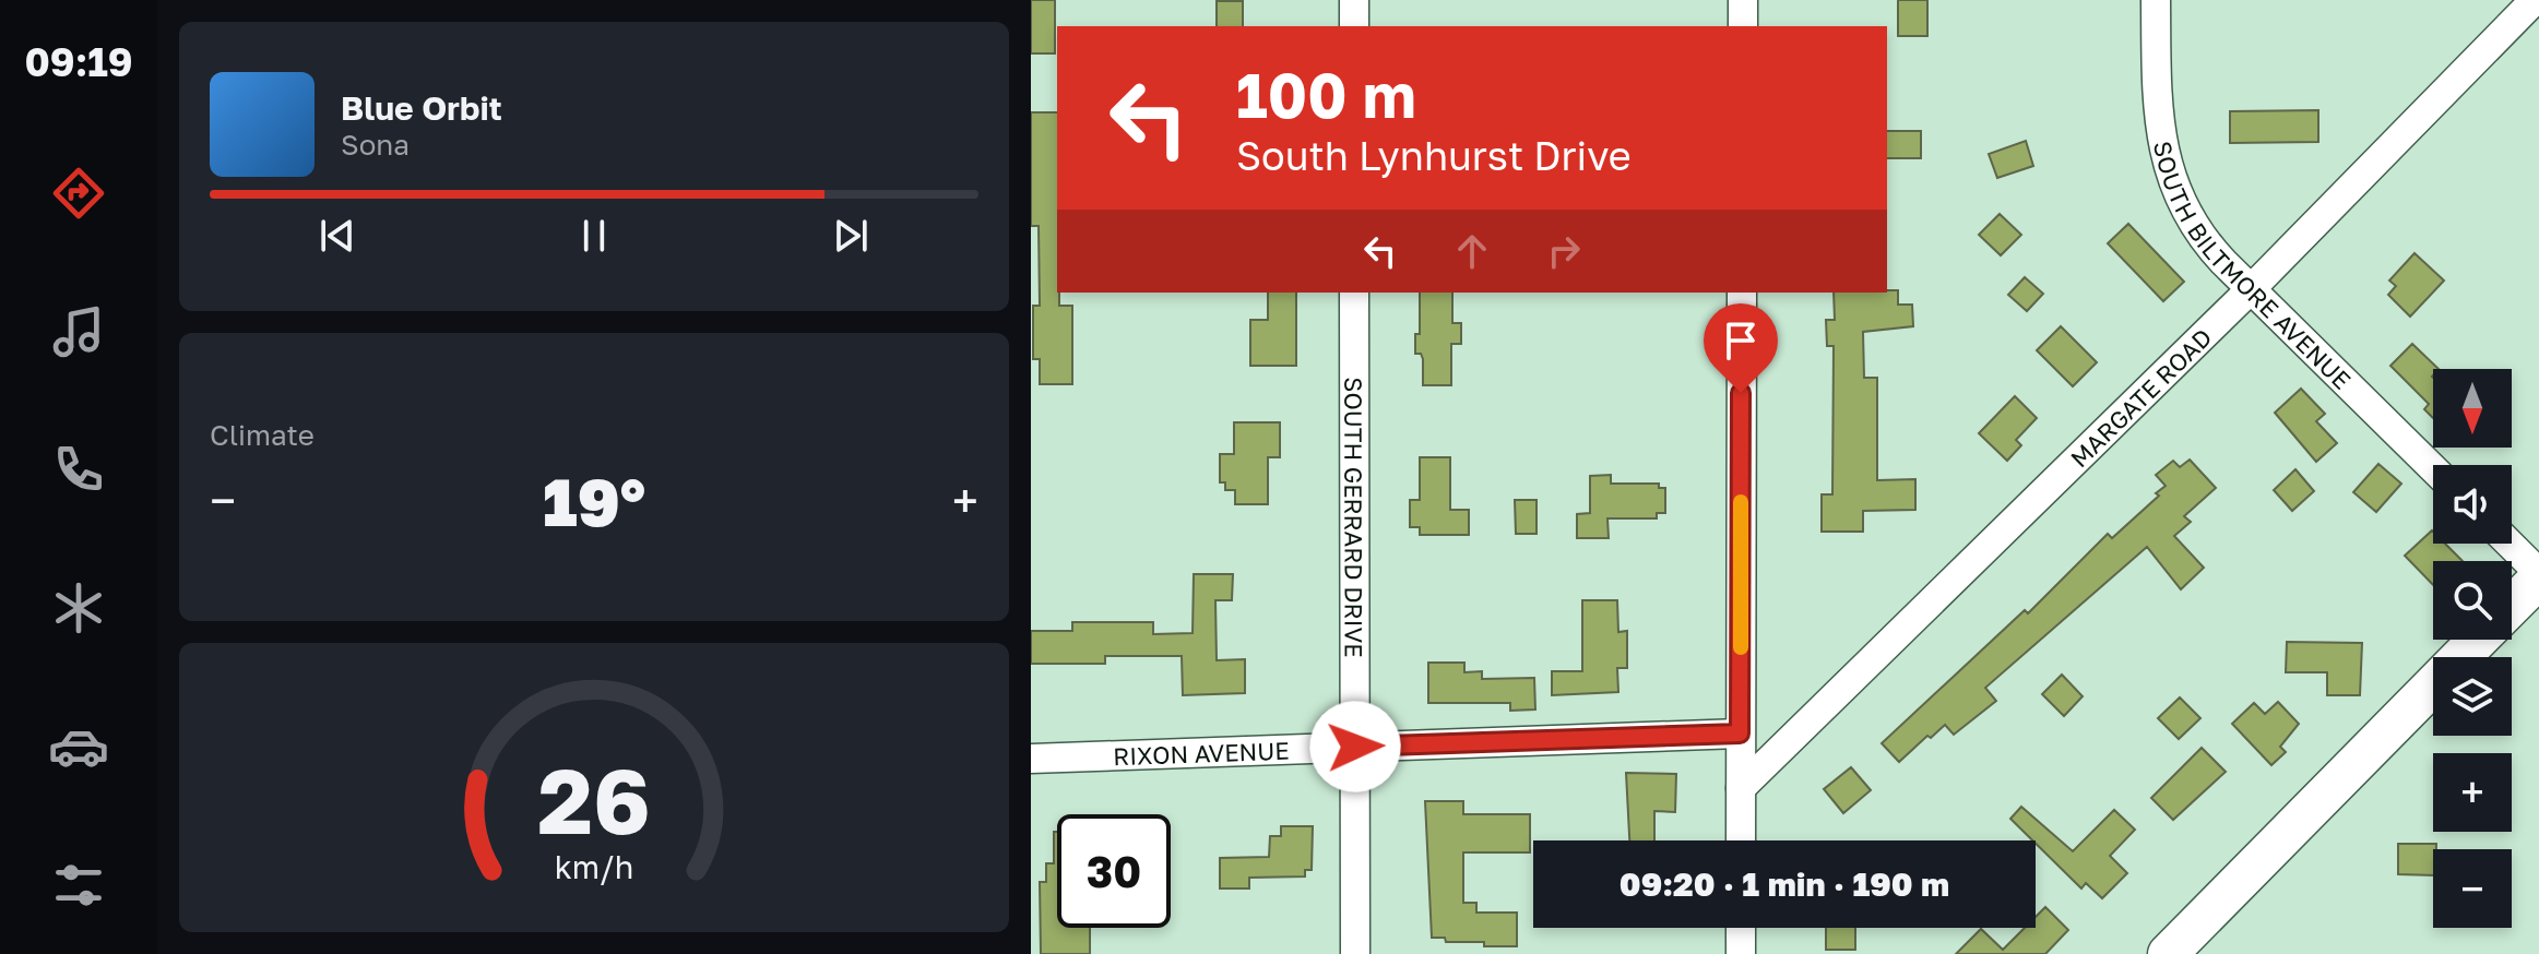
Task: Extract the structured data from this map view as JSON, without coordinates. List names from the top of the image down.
{
  "streets": {
    "street": [
      "SOUTH BILTMORE AVENUE",
      "MARGATE ROAD",
      "SOUTH GERRARD DRIVE",
      "RIXON AVENUE"
    ]
  },
  "crossings": [
    ["SOUTH BILTMORE AVENUE", "MARGATE ROAD"],
    ["SOUTH GERRARD DRIVE", "RIXON AVENUE"]
  ],
  "north": "bottom",
  "page": {
    "tabs": "09:19",
    "turn": ["100 m", "South Lynhurst Drive"],
    "song": ["Blue Orbit", "Sona"],
    "tile": "Climate",
    "map_buttons": ["+", "−"],
    "heat": ["−", "19°", "+"],
    "limit": "30",
    "trip": "09:20 · 1 min · 190 m",
    "gauge": ["26", "km/h"]
  }
}
